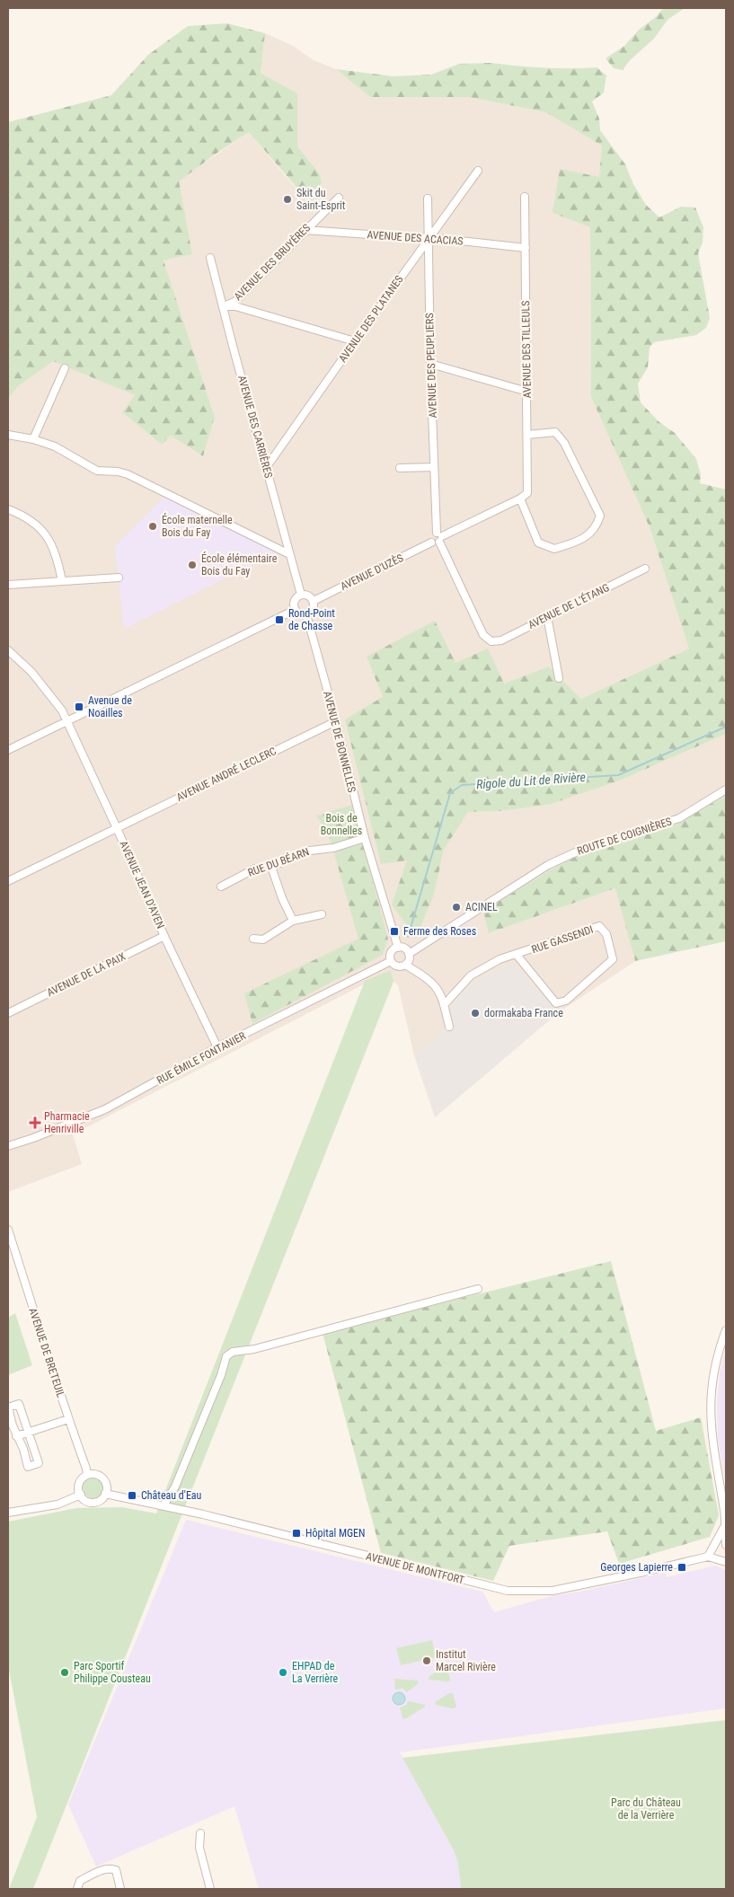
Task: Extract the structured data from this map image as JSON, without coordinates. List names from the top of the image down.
{
  "streets": {
    "street": [
      "AVENUE DES ACACIAS",
      "AVENUE DES BRUYÈRES",
      "AVENUE DES PLATANES",
      "AVENUE DES TILLEULS",
      "AVENUE DES PEUPLIERS",
      "AVENUE DES CARRIÈRES",
      "AVENUE D'UZÈS",
      "AVENUE DE L'ÉTANG",
      "AVENUE DE BONNELLES",
      "AVENUE ANDRÉ LECLERC",
      "ROUTE DE COIGNIÈRES",
      "RUE DU BÉARN",
      "AVENUE JEAN D'AYEN",
      "RUE GASSENDI",
      "AVENUE DE LA PAIX",
      "RUE ÉMILE FONTANIER",
      "AVENUE DE BRETEUIL",
      "AVENUE DE MONTFORT"
    ]
  },
  "crossings": [
    ["AVENUE DES ACACIAS", "AVENUE DES BRUYÈRES"],
    ["AVENUE DES ACACIAS", "AVENUE DES PLATANES"],
    ["AVENUE DES ACACIAS", "AVENUE DES TILLEULS"],
    ["AVENUE DES ACACIAS", "AVENUE DES PEUPLIERS"],
    ["AVENUE DES BRUYÈRES", "AVENUE DES CARRIÈRES"],
    ["AVENUE DES PLATANES", "AVENUE DES PEUPLIERS"],
    ["AVENUE DES PLATANES", "AVENUE DES CARRIÈRES"],
    ["AVENUE DES PEUPLIERS", "AVENUE D'UZÈS"],
    ["AVENUE DES PEUPLIERS", "AVENUE DE L'ÉTANG"],
    ["AVENUE DES CARRIÈRES", "AVENUE D'UZÈS"],
    ["AVENUE DES CARRIÈRES", "AVENUE DE BONNELLES"],
    ["AVENUE D'UZÈS", "AVENUE DE L'ÉTANG"],
    ["AVENUE D'UZÈS", "AVENUE DE BONNELLES"],
    ["AVENUE DE BONNELLES", "AVENUE ANDRÉ LECLERC"],
    ["AVENUE DE BONNELLES", "ROUTE DE COIGNIÈRES"],
    ["AVENUE DE BONNELLES", "RUE DU BÉARN"],
    ["AVENUE DE BONNELLES", "RUE ÉMILE FONTANIER"],
    ["AVENUE ANDRÉ LECLERC", "AVENUE JEAN D'AYEN"],
    ["ROUTE DE COIGNIÈRES", "RUE ÉMILE FONTANIER"],
    ["AVENUE JEAN D'AYEN", "AVENUE DE LA PAIX"],
    ["AVENUE JEAN D'AYEN", "RUE ÉMILE FONTANIER"],
    ["AVENUE DE BRETEUIL", "AVENUE DE MONTFORT"]
  ],
  "water": ["Rigole du Lit de Rivière"],
  "parks": ["Bois de Bonnelles", "Parc du Château de la Verrière"],
  "places": {
    "other": [
      "Skit du Saint-Esprit",
      "École maternelle Bois du Fay",
      "École élémentaire Bois du Fay",
      "ACINEL",
      "dormakaba France",
      "Institut Marcel Rivière",
      "Parc Sportif Philippe Cousteau",
      "EHPAD de La Verrière"
    ],
    "transit": [
      "Rond-Point de Chasse",
      "Avenue de Noailles",
      "Ferme des Roses",
      "Château d'Eau",
      "Hôpital MGEN",
      "Georges Lapierre"
    ],
    "health": ["Pharmacie Henriville"]
  }
}
